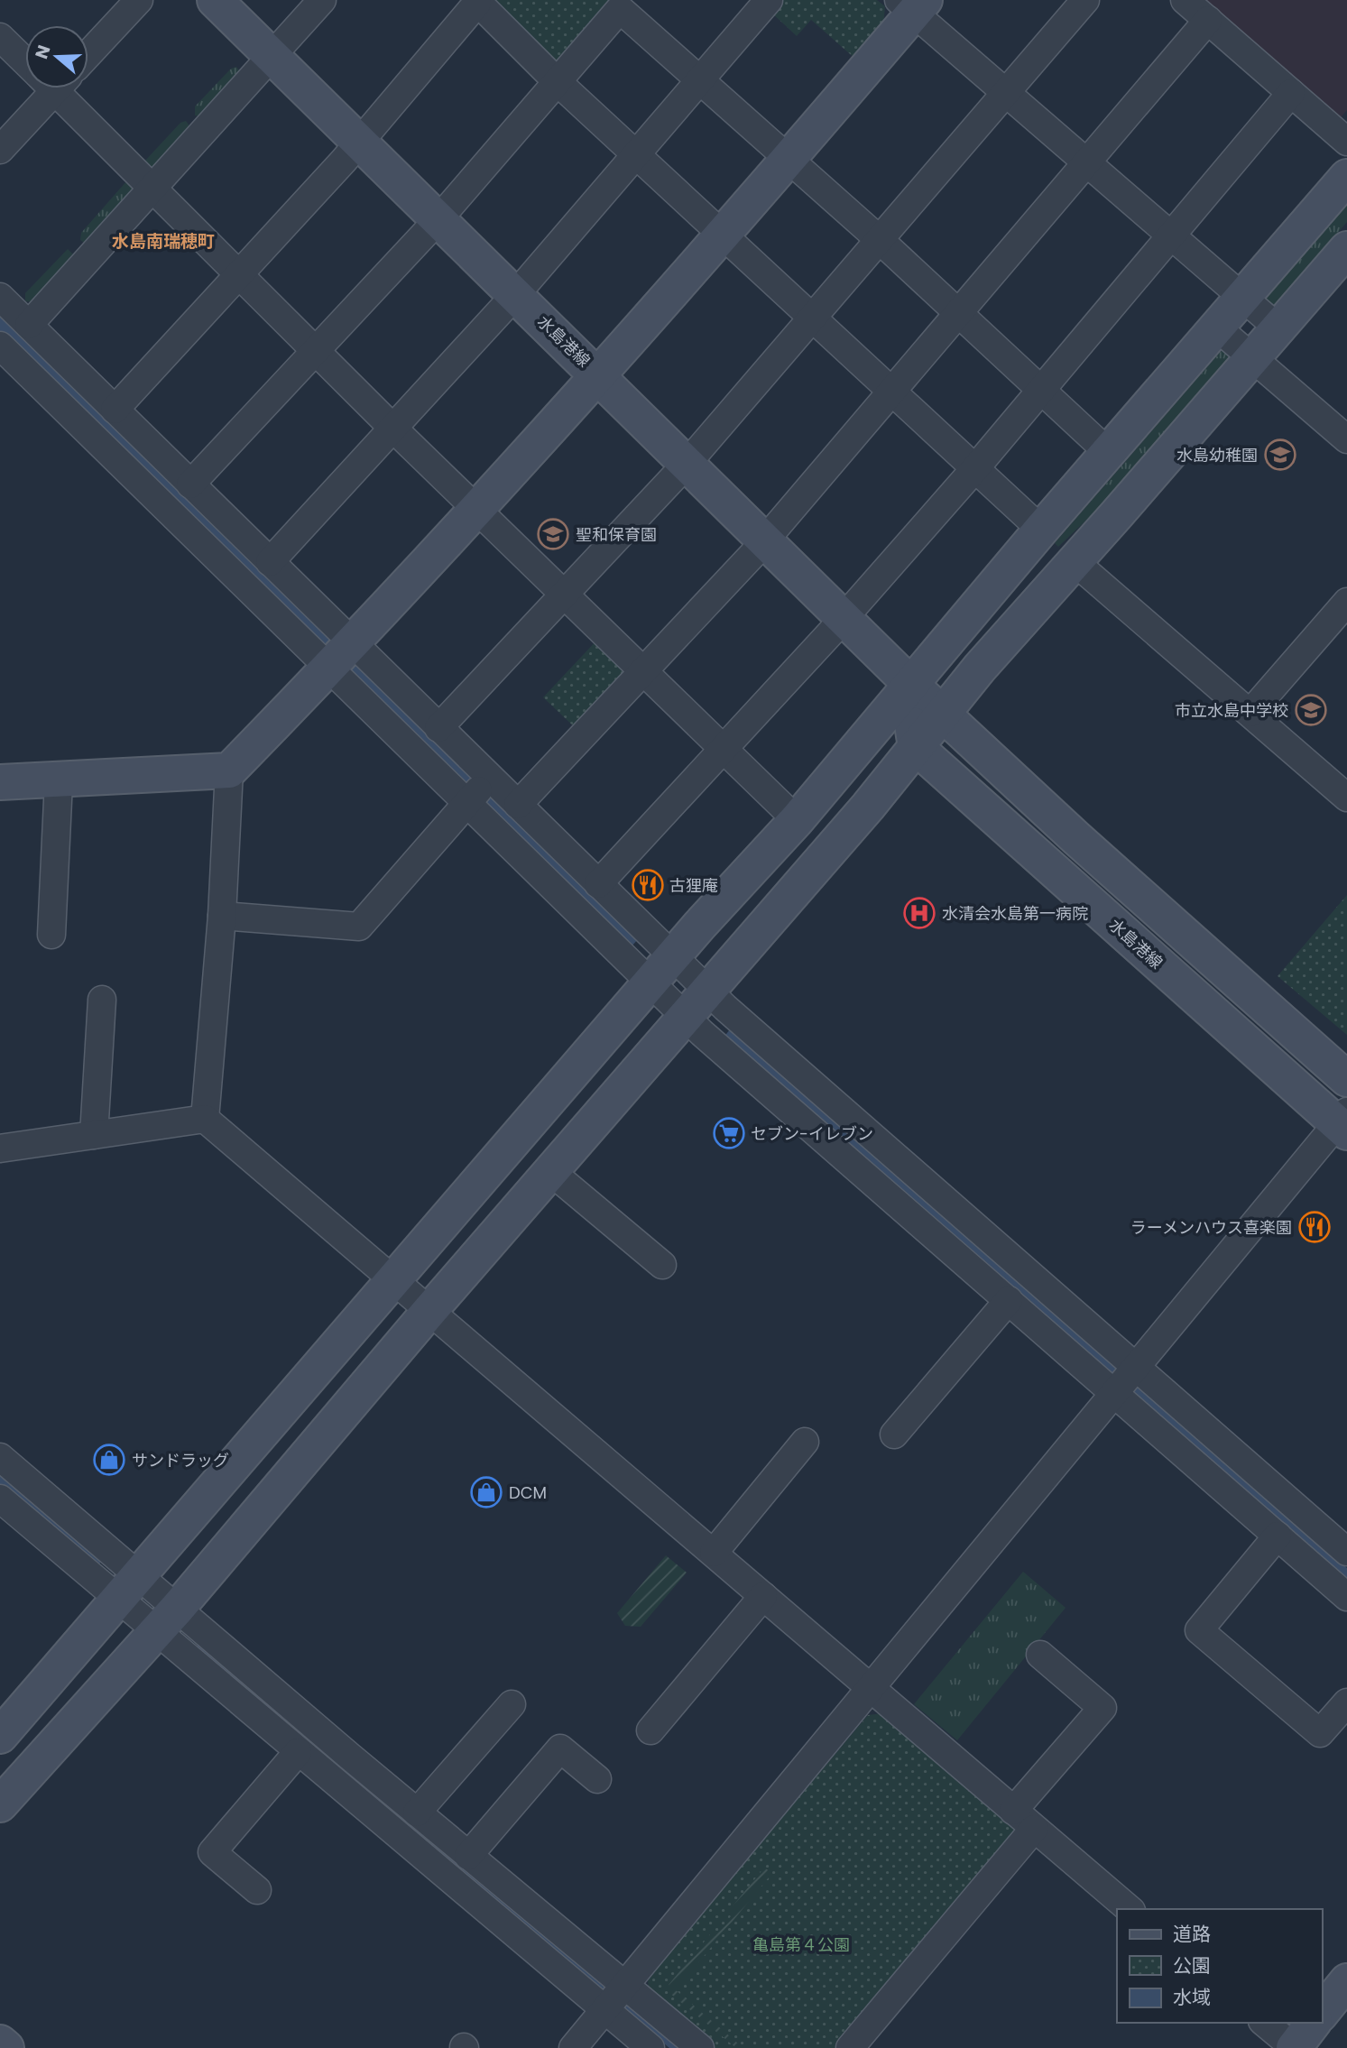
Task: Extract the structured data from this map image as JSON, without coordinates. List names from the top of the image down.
{
  "streets": {
    "street": ["水島港線"]
  },
  "districts": ["水島南瑞穂町"],
  "parks": ["亀島第４公園"],
  "places": {
    "school or university": ["水島幼稚園", "聖和保育園", "市立水島中学校"],
    "restaurant": ["古狸庵", "ラーメンハウス喜楽園"],
    "hospital": ["水清会水島第一病院"],
    "supermarket": ["セブン-イレブン"],
    "shop": ["サンドラッグ", "DCM"]
  },
  "legend": ["道路", "公園", "水域"],
  "north": "left"
}
